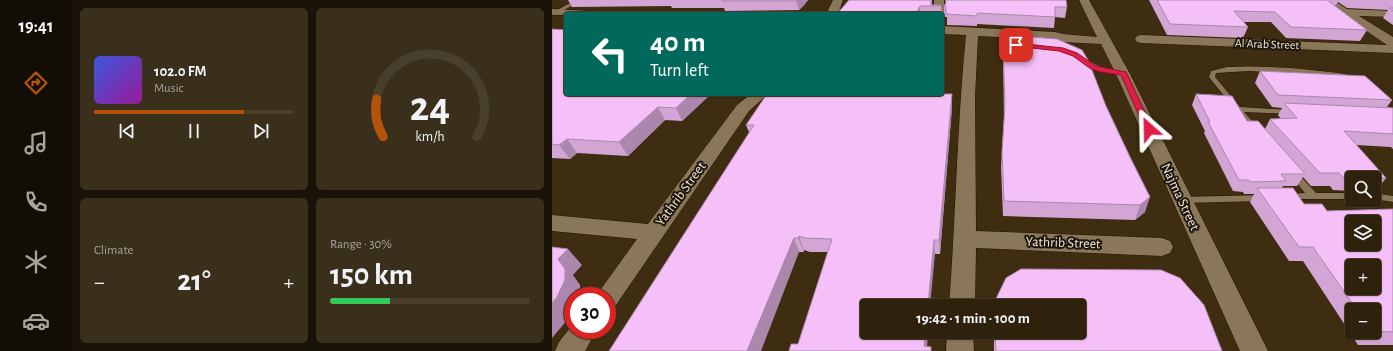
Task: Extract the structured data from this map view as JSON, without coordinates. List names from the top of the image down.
{
  "streets": {
    "street": ["Al Arab Street", "Yathrib Street", "Najma Street"]
  },
  "page": {
    "tabs": "19:41",
    "turn": ["40 m", "Turn left"],
    "song": ["102.0 FM", "Music"],
    "map_buttons": ["+", "−"],
    "tile": [
      "Climate",
      ["Range · 30%", "150 km"]
    ],
    "heat": ["−", "21°", "+"],
    "limit": "30",
    "trip": "19:42 · 1 min · 100 m",
    "gauge": ["24", "km/h"]
  }
}
